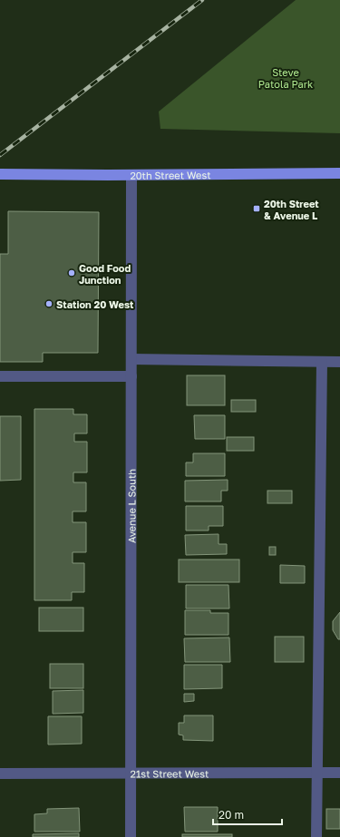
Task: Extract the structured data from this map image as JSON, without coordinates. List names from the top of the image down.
{
  "streets": {
    "main road": ["20th Street West"],
    "street": ["Avenue L South", "21st Street West"]
  },
  "crossings": [
    ["20th Street West", "Avenue L South"],
    ["Avenue L South", "21st Street West"]
  ],
  "parks": ["Steve Patola Park"],
  "places": {
    "transit": ["20th Street & Avenue L"],
    "other": ["Good Food Junction", "Station 20 West"]
  },
  "scale_bar": "20 m"
}
